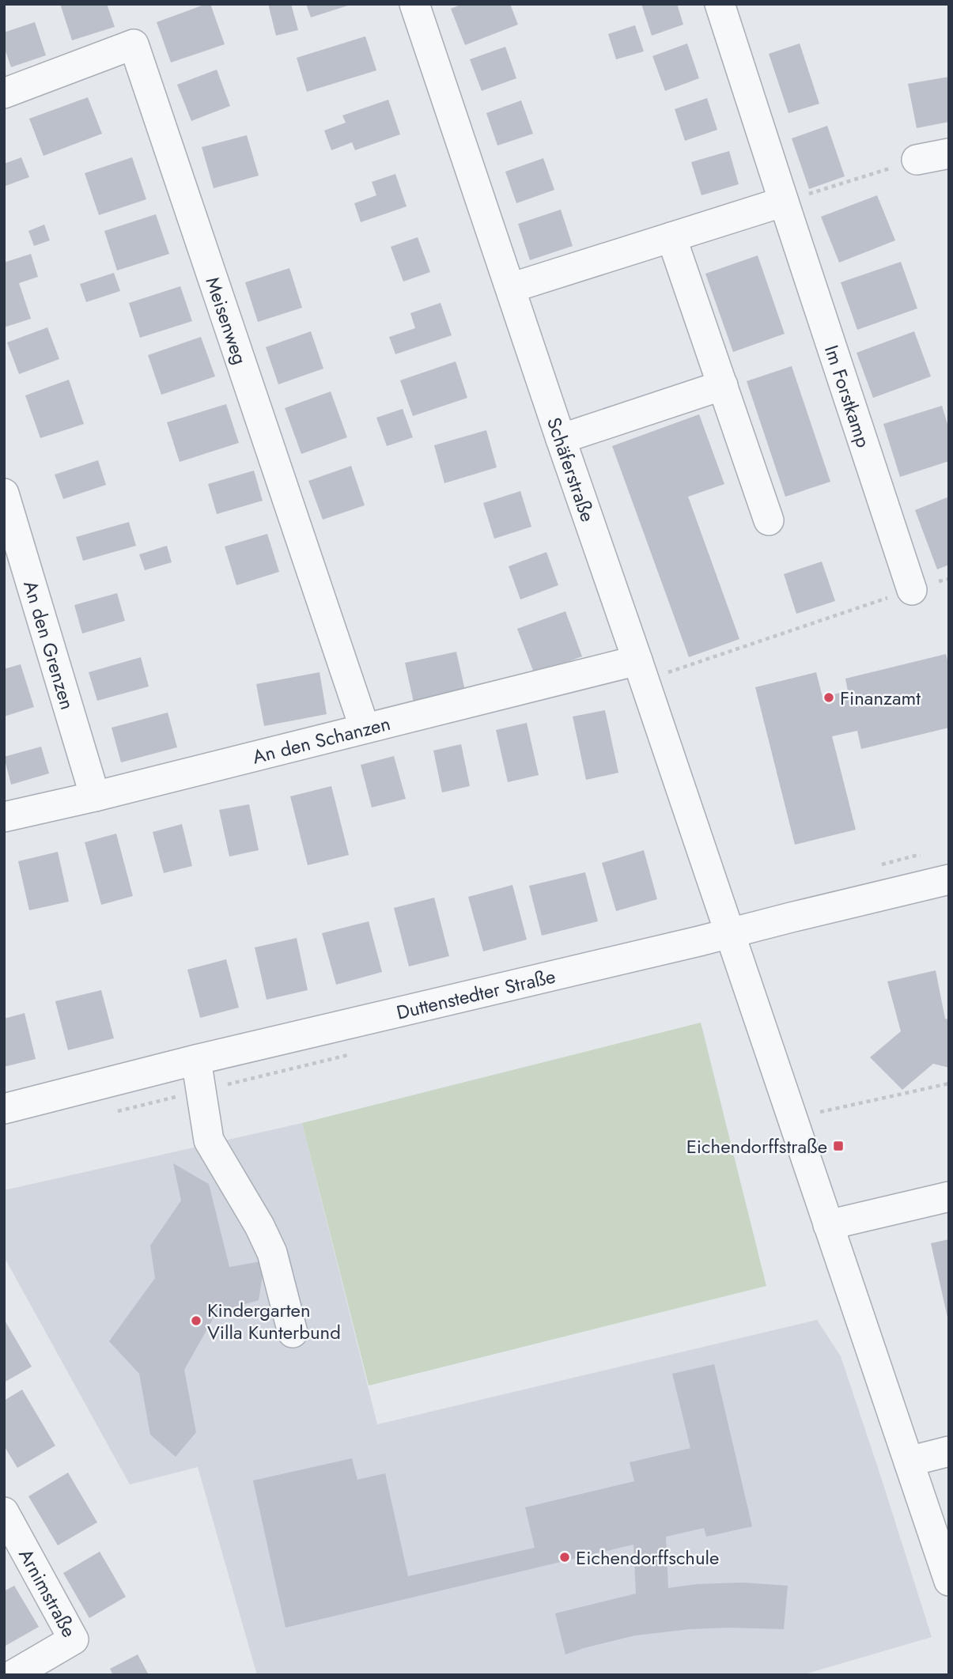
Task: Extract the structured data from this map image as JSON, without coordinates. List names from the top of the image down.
{
  "streets": {
    "street": [
      "Meisenweg",
      "Im Forstkamp",
      "Schäferstraße",
      "An den Grenzen",
      "An den Schanzen",
      "Duttenstedter Straße",
      "Arnimstraße"
    ]
  },
  "crossings": [
    ["Meisenweg", "An den Schanzen"],
    ["Schäferstraße", "An den Schanzen"],
    ["Schäferstraße", "Duttenstedter Straße"],
    ["An den Grenzen", "An den Schanzen"]
  ],
  "places": {
    "other": ["Finanzamt", "Kindergarten Villa Kunterbund", "Eichendorffschule"],
    "transit": ["Eichendorffstraße"]
  }
}
